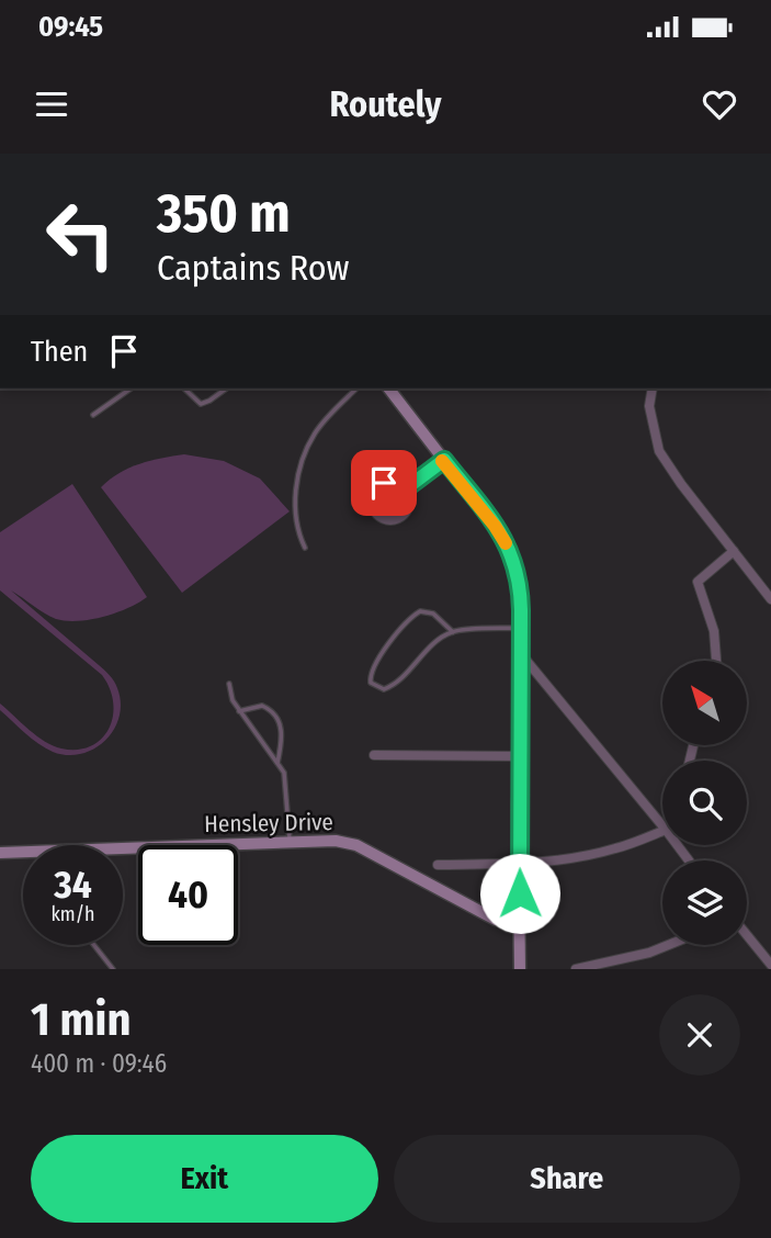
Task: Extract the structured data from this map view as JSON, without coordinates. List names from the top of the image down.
{
  "streets": {
    "street": ["Hensley Drive"]
  },
  "north": "top left",
  "page": {
    "status": "09:45",
    "header": "Routely",
    "turn": ["350 m", "Captains Row"],
    "then": "Then",
    "speed": "34 km/h",
    "limit": "40",
    "heading": ["1 min", "400 m · 09:46"],
    "buttons": ["Exit", "Share"]
  }
}
